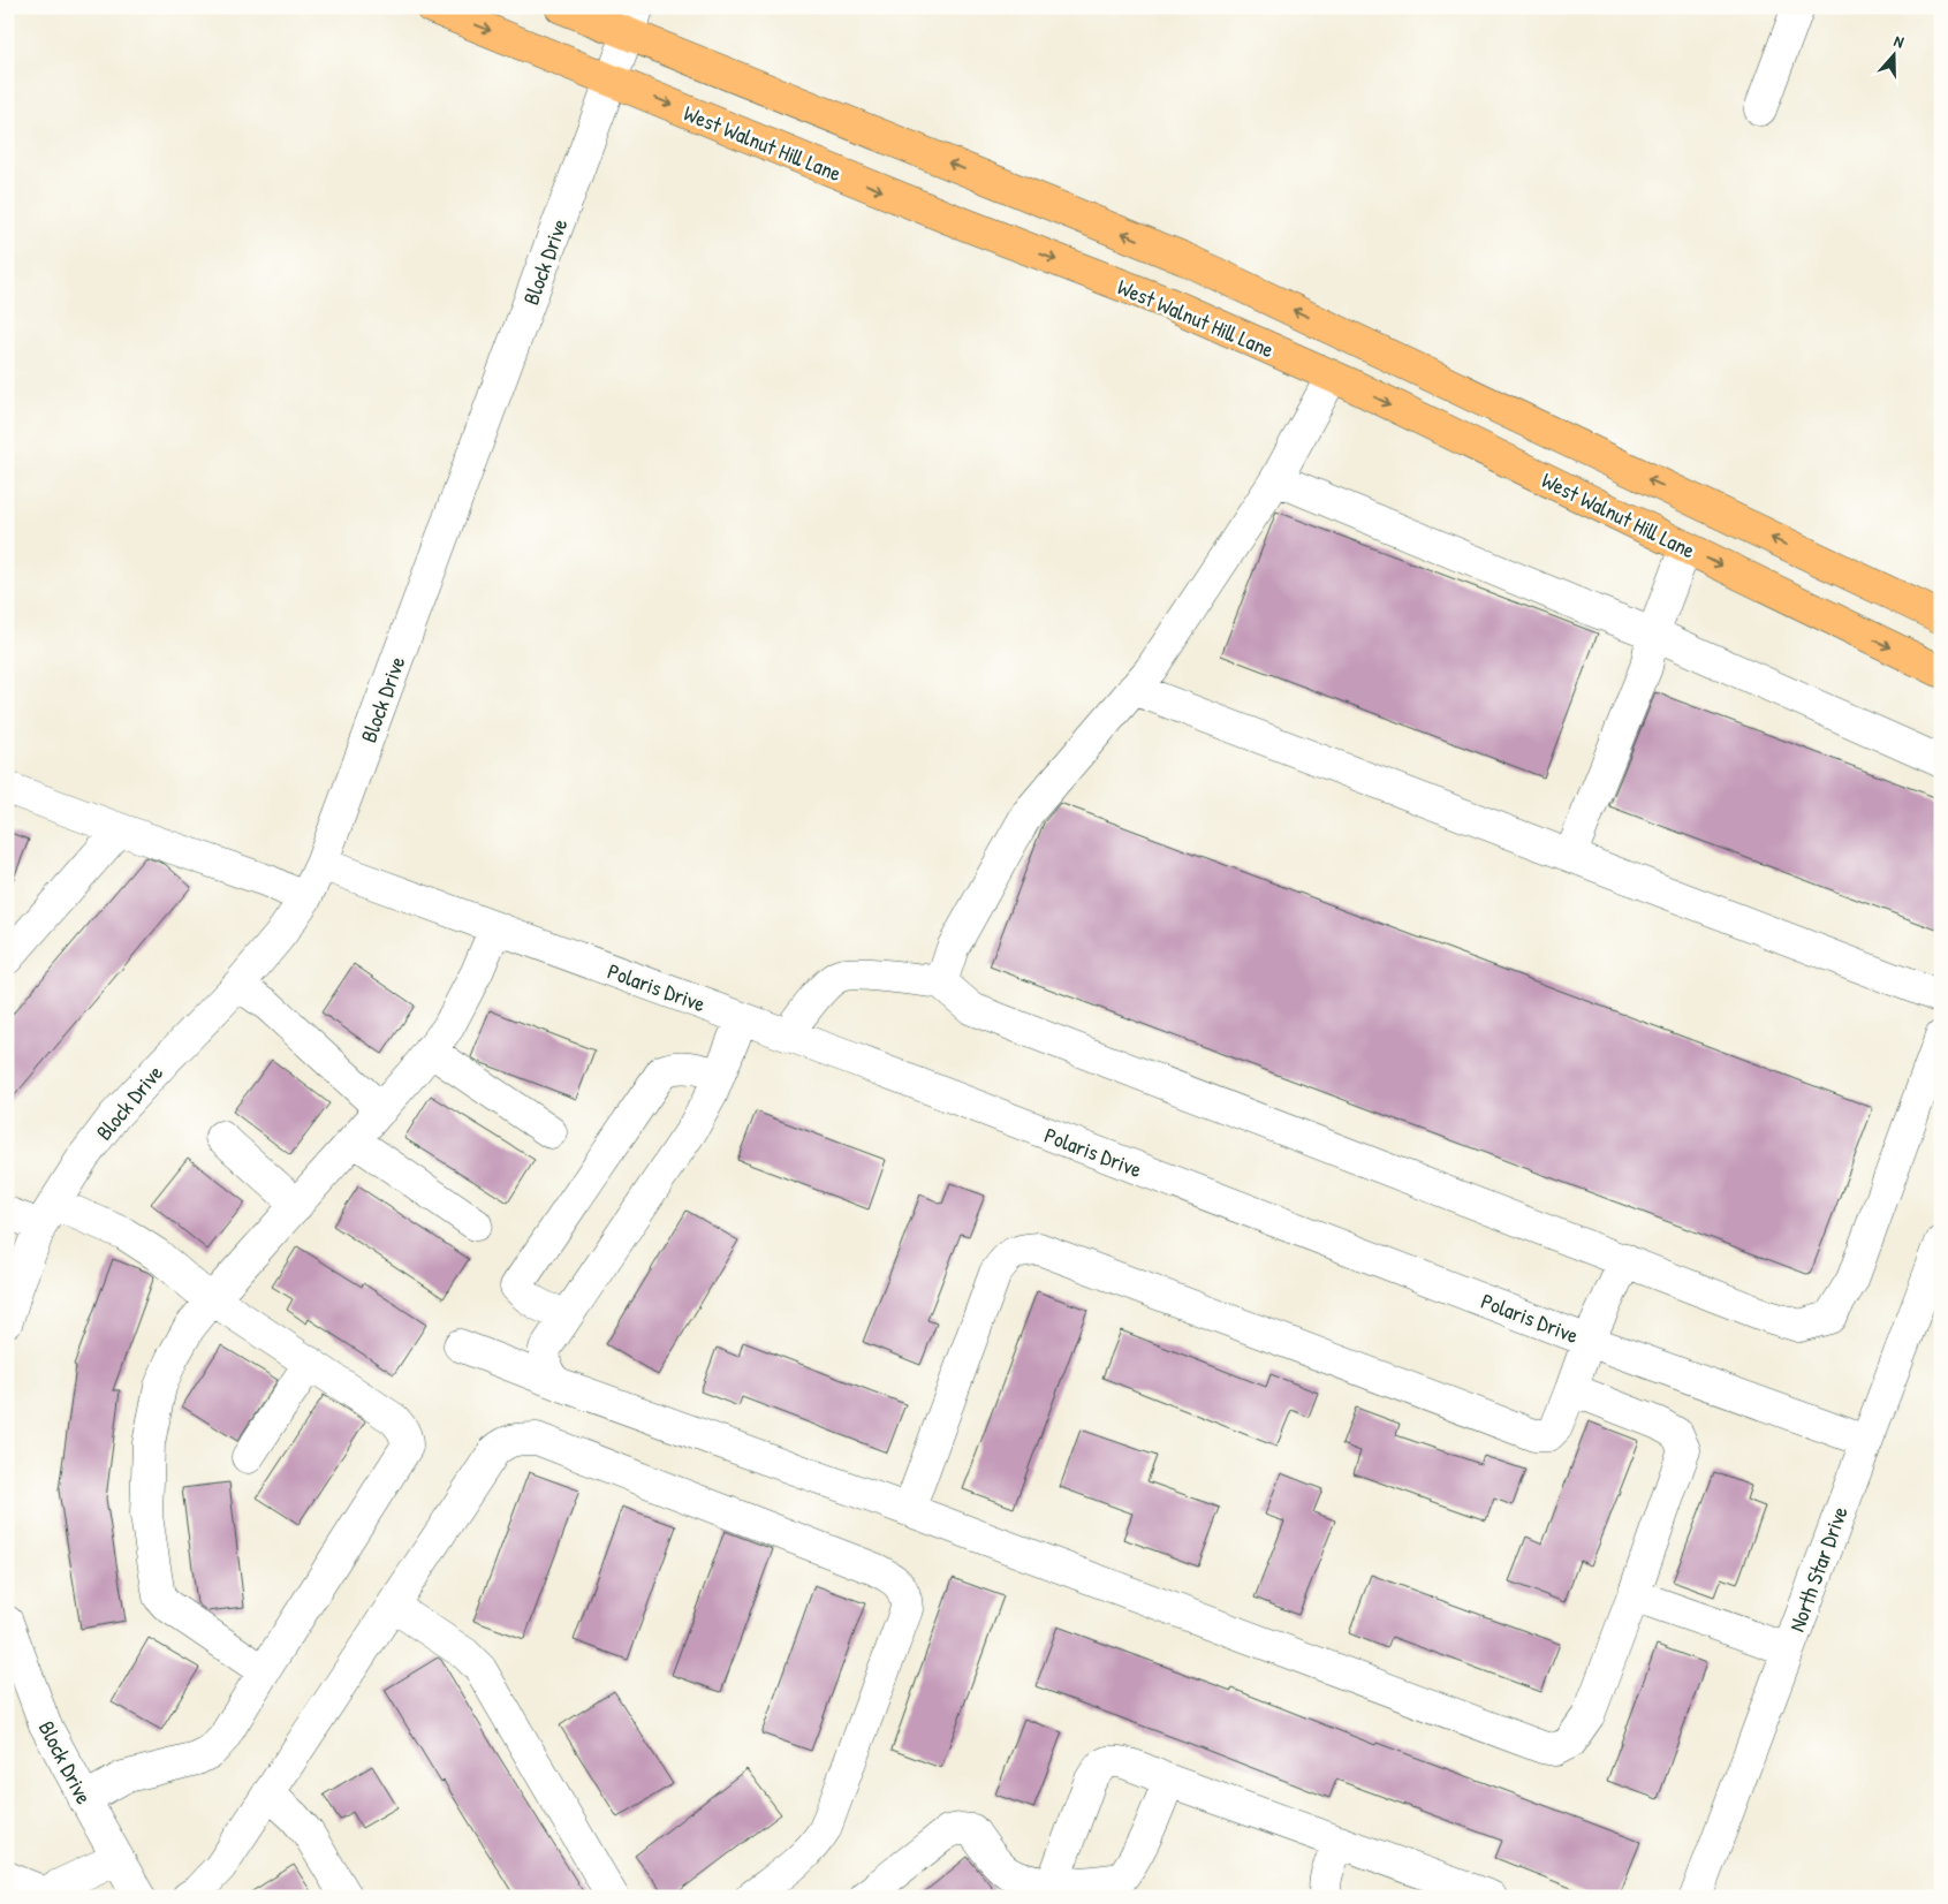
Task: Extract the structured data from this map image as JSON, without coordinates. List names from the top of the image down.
{
  "streets": {
    "main road": ["West Walnut Hill Lane"],
    "street": ["Block Drive", "Polaris Drive", "North Star Drive"]
  },
  "crossings": [
    ["West Walnut Hill Lane", "Block Drive"],
    ["Block Drive", "Polaris Drive"],
    ["Polaris Drive", "North Star Drive"]
  ],
  "north": "top"
}
